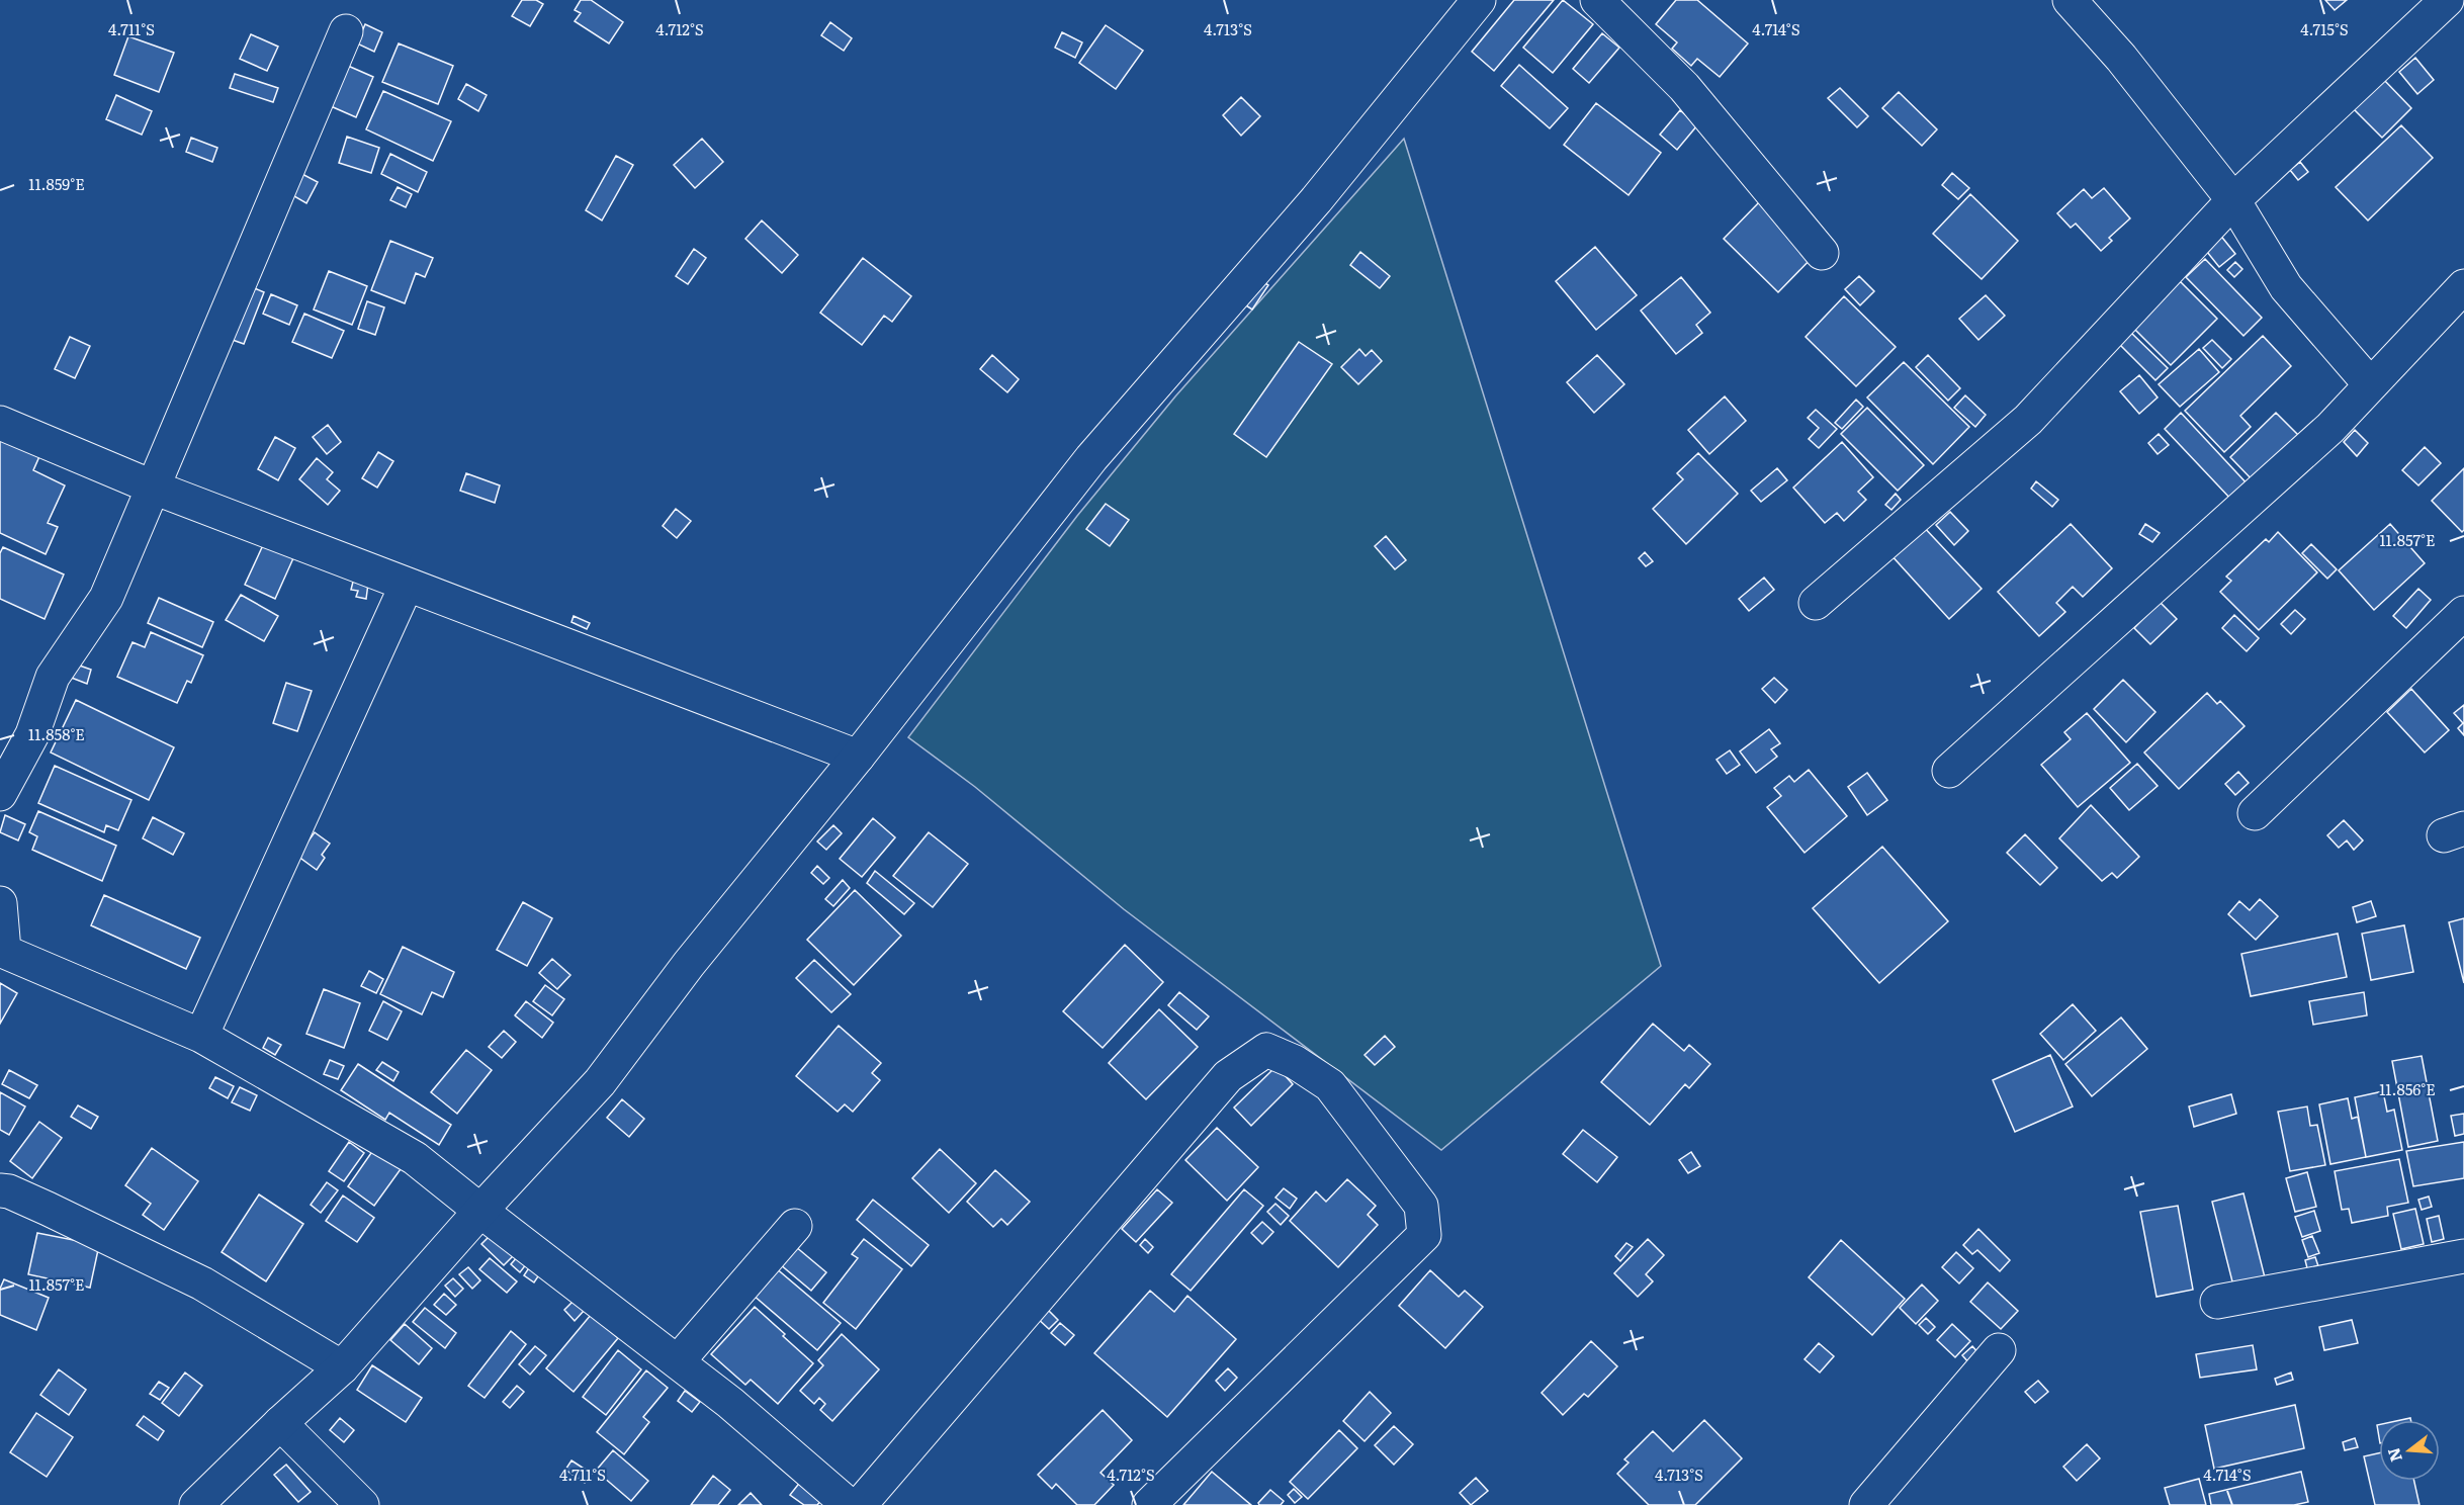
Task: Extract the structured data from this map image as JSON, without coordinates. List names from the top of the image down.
{
  "north": "left",
  "coordinates": [
    "4.711°S",
    "4.712°S",
    "4.713°S",
    "4.714°S",
    "4.715°S",
    "11.859°E",
    "11.857°E",
    "11.858°E",
    "11.856°E"
  ]
}
